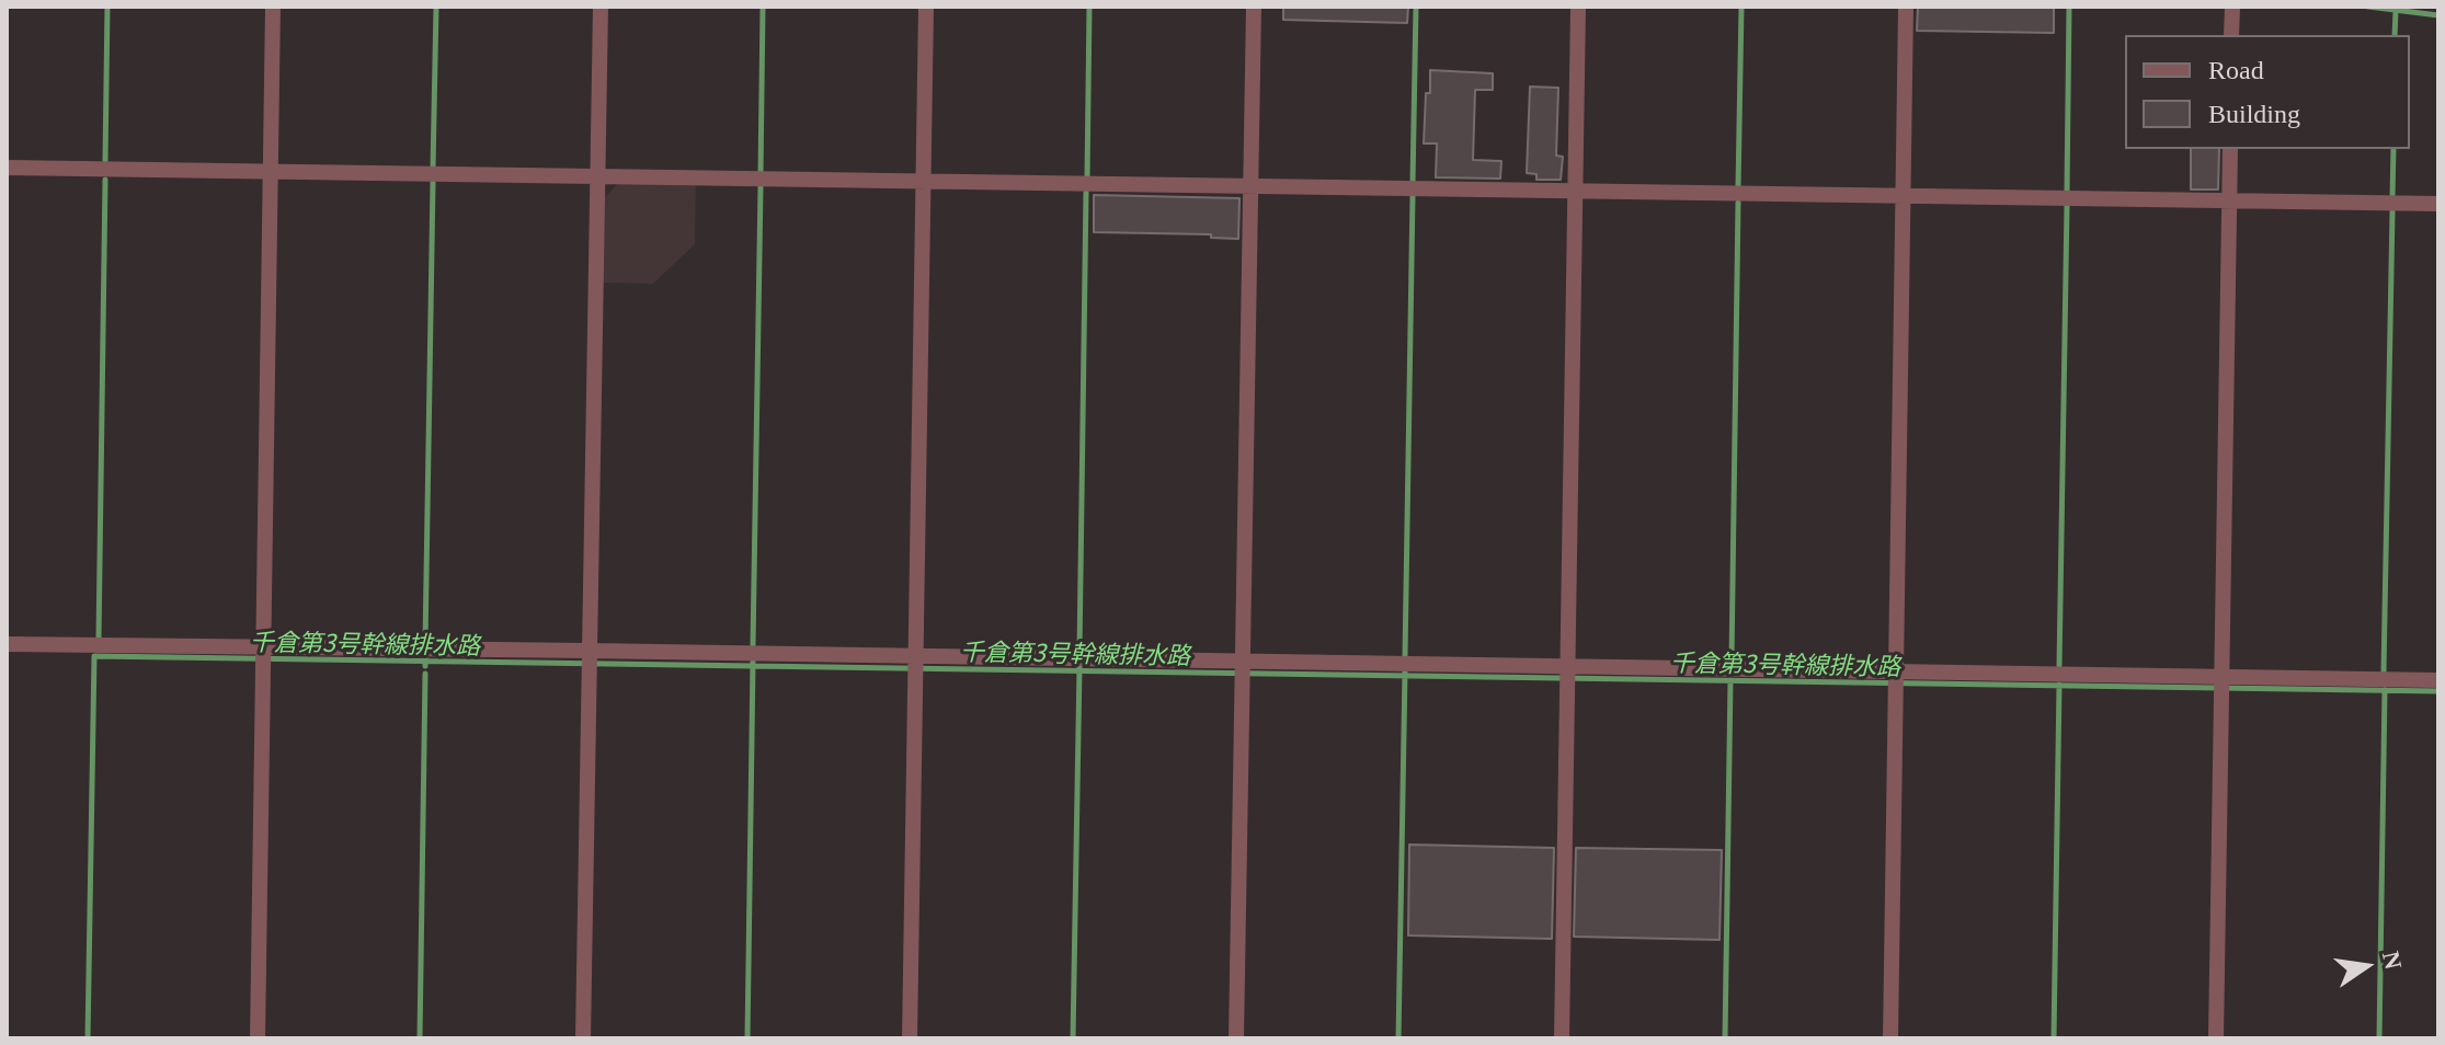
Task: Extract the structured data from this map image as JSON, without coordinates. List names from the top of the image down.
{
  "water": ["千倉第3号幹線排水路"],
  "legend": ["Road", "Building"],
  "north": "right"
}
